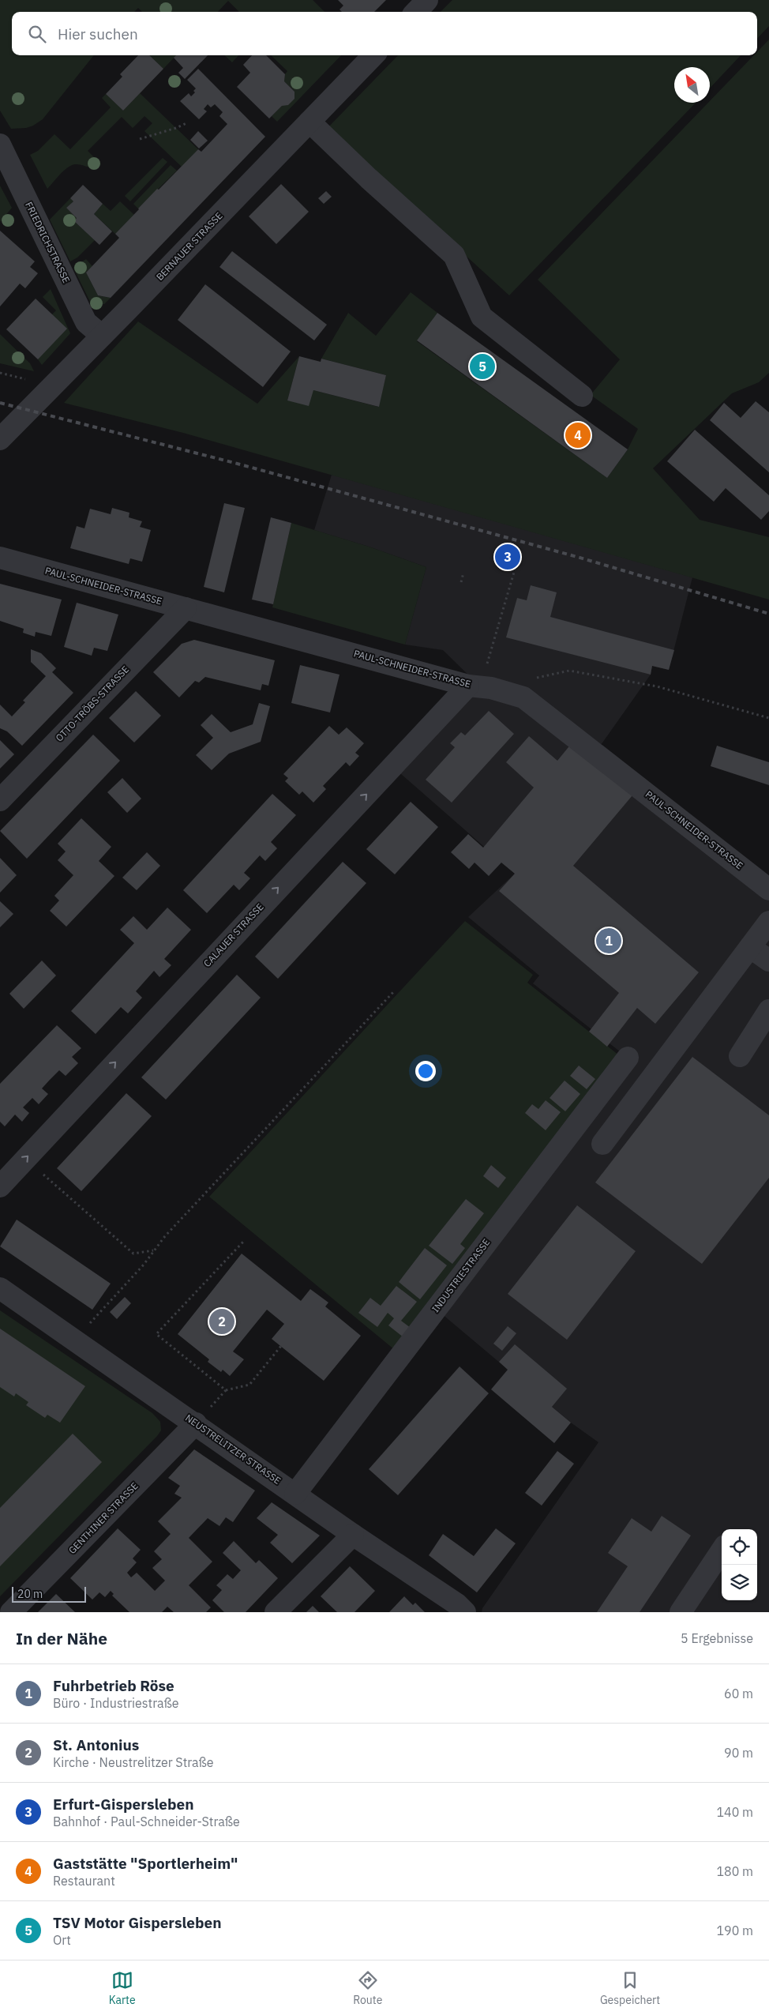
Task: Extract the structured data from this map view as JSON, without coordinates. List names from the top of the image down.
{
  "streets": {
    "street": [
      "FRIEDRICHSTRASSE",
      "BERNAUER STRASSE",
      "PAUL-SCHNEIDER-STRASSE",
      "OTTO-TRÖBS-STRASSE",
      "CALAUER STRASSE",
      "INDUSTRIESTRASSE",
      "NEUSTRELITZER STRASSE",
      "GENTHINER STRASSE"
    ]
  },
  "crossings": [
    ["FRIEDRICHSTRASSE", "BERNAUER STRASSE"],
    ["PAUL-SCHNEIDER-STRASSE", "OTTO-TRÖBS-STRASSE"],
    ["PAUL-SCHNEIDER-STRASSE", "CALAUER STRASSE"],
    ["INDUSTRIESTRASSE", "NEUSTRELITZER STRASSE"],
    ["NEUSTRELITZER STRASSE", "GENTHINER STRASSE"]
  ],
  "one_way": ["CALAUER STRASSE"],
  "scale_bar": "20 m",
  "north": "top left",
  "page": {
    "search": "Hier suchen",
    "pins": [
      "5",
      "4",
      "3",
      "1",
      "2"
    ],
    "scale": "20 m",
    "heading": ["In der Nähe", "5 Ergebnisse"],
    "list": [
      {
        "mark": "1",
        "name": "Fuhrbetrieb Röse",
        "note": "Büro · Industriestraße",
        "value": "60 m"
      },
      {
        "mark": "2",
        "name": "St. Antonius",
        "note": "Kirche · Neustrelitzer Straße",
        "value": "90 m"
      },
      {
        "mark": "3",
        "name": "Erfurt-Gispersleben",
        "note": "Bahnhof · Paul-Schneider-Straße",
        "value": "140 m"
      },
      {
        "mark": "4",
        "name": "Gaststätte \"Sportlerheim\"",
        "note": "Restaurant",
        "value": "180 m"
      },
      {
        "mark": "5",
        "name": "TSV Motor Gispersleben",
        "note": "Ort",
        "value": "190 m"
      }
    ],
    "nav": ["Karte", "Route", "Gespeichert"]
  }
}
